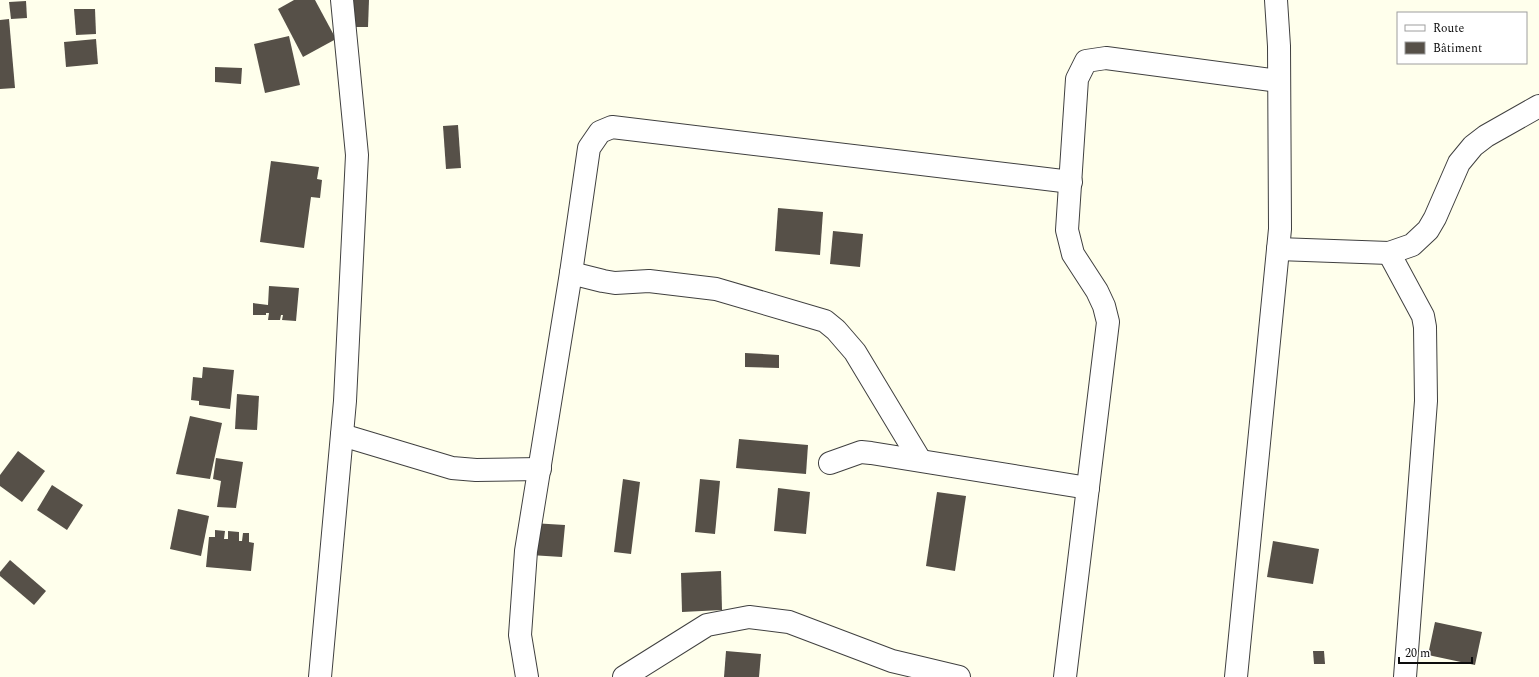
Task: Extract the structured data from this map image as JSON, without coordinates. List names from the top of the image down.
{
  "legend": ["Route", "Bâtiment"],
  "scale_bar": "20 m"
}
